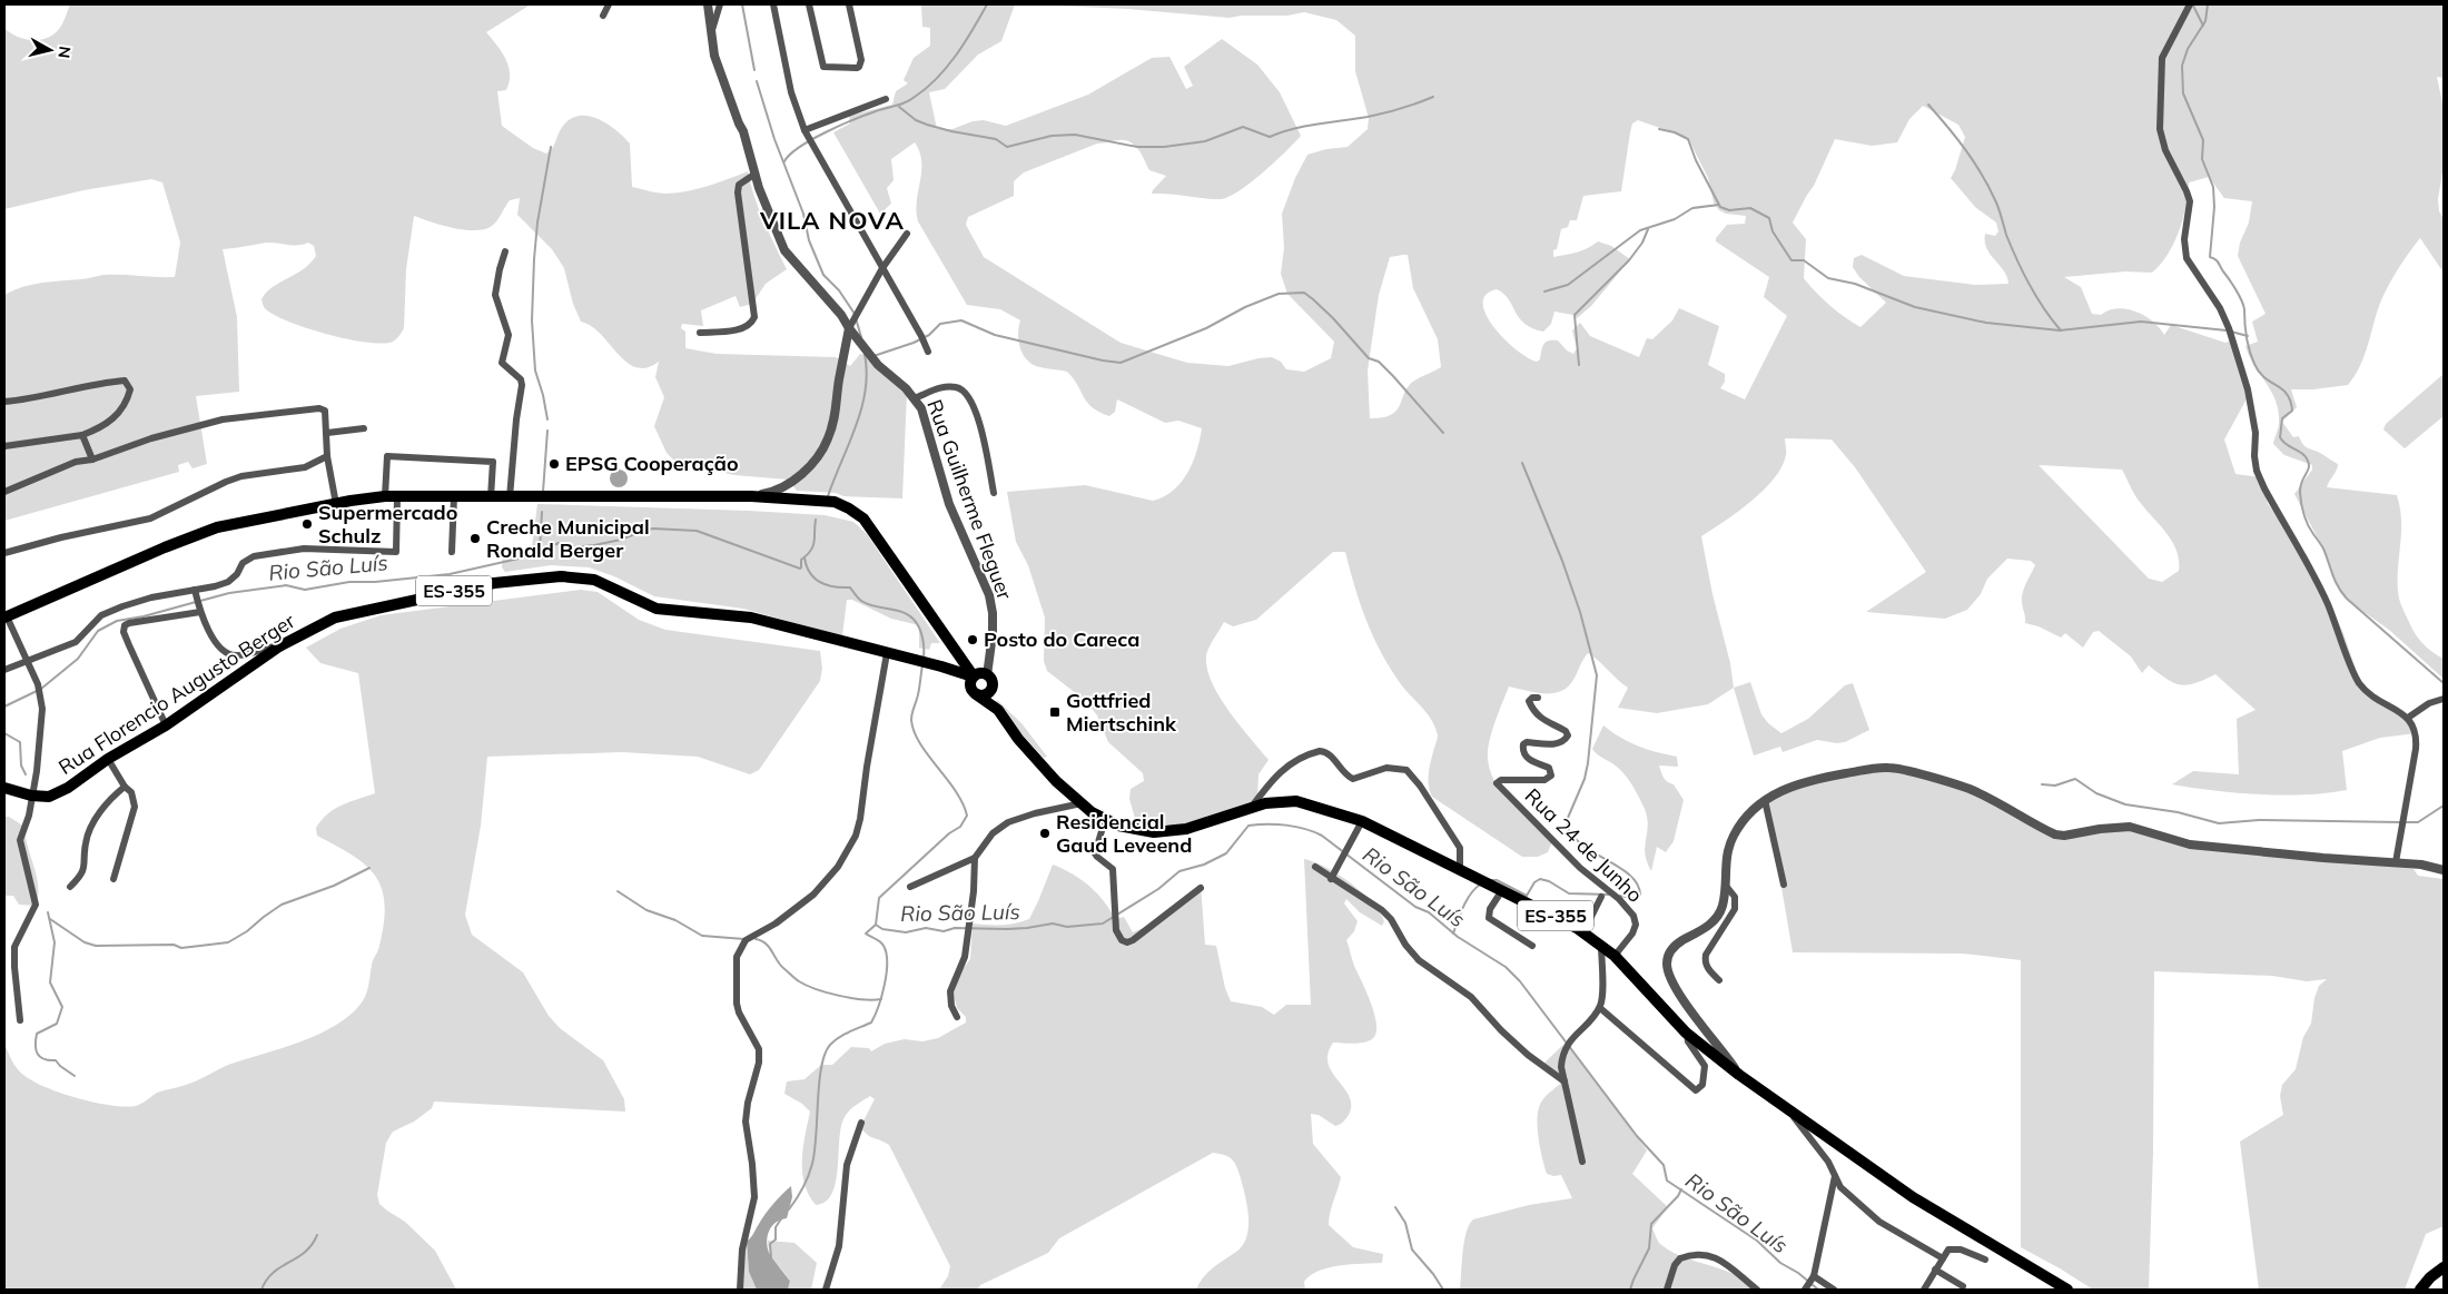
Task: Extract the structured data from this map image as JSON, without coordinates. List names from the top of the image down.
{
  "streets": {
    "main road": ["ES-355", "Rua Florencio Augusto Berger"],
    "street": ["Rua Guilherme Fleguer", "Rua 24 de Junho"]
  },
  "crossings": [
    ["Rua Guilherme Fleguer", "ES-355"],
    ["ES-355", "Rua Florencio Augusto Berger"],
    ["ES-355", "Rua 24 de Junho"]
  ],
  "districts": ["VILA NOVA"],
  "water": ["Rio São Luís"],
  "places": {
    "other": [
      "EPSG Cooperação",
      "Supermercado Schulz",
      "Creche Municipal Ronald Berger",
      "Posto do Careca",
      "Residencial Gaud Leveend"
    ],
    "transit": ["Gottfried Miertschink"]
  },
  "north": "right"
}
